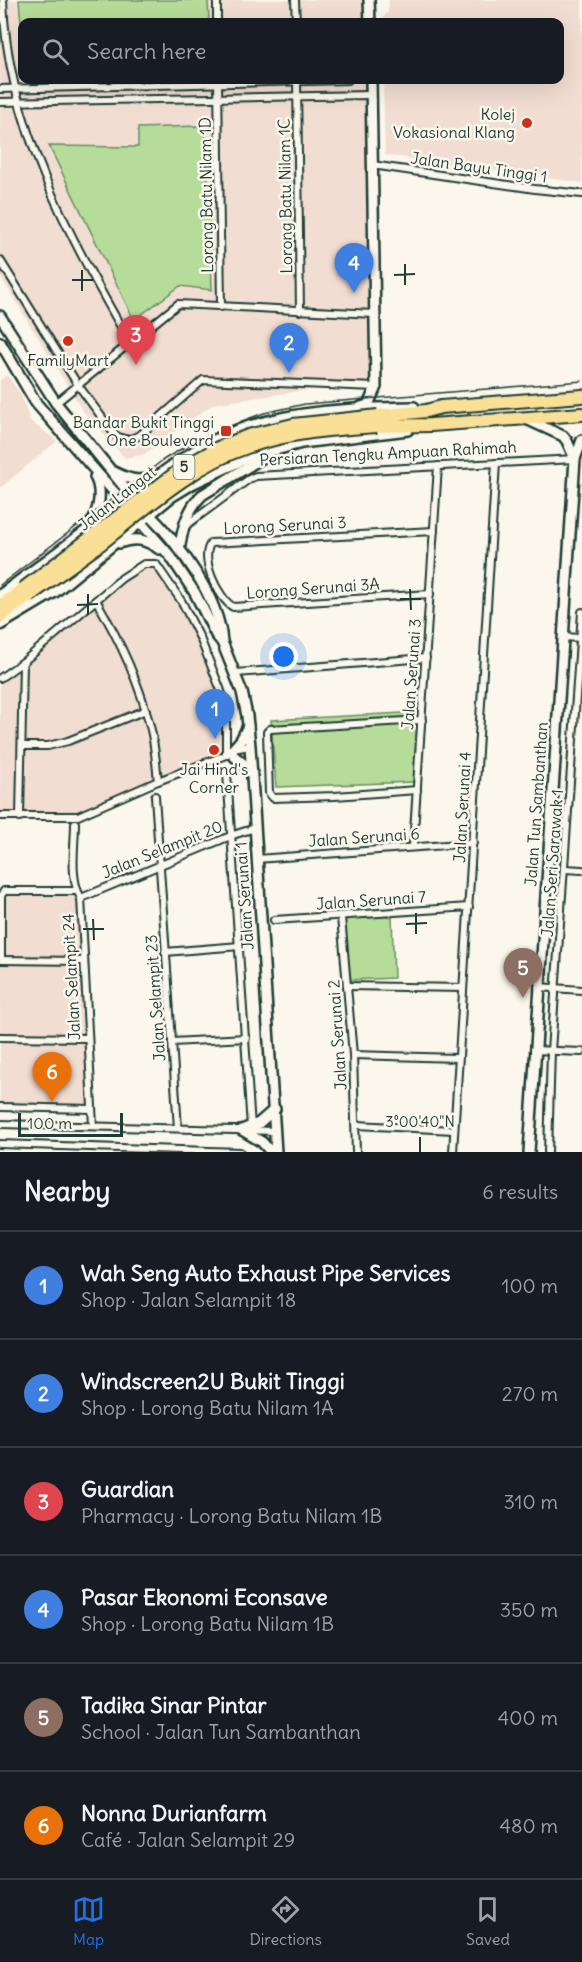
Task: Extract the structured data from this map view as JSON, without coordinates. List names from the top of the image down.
{
  "streets": {
    "highway": ["Persiaran Tengku Ampuan Rahimah", "5", "Jalan Langat"],
    "main road": ["Jalan Tun Sambanthan", "Jalan Serunai 1"],
    "street": [
      "Jalan Bayu Tinggi 1",
      "Lorong Batu Nilam 1D",
      "Lorong Batu Nilam 1C",
      "Lorong Serunai 3",
      "Lorong Serunai 3A",
      "Jalan Serunai 3",
      "Jalan Serunai 4",
      "Jalan Serunai 6",
      "Jalan Selampit 20",
      "Jalan Seri Sarawak 1",
      "Jalan Serunai 7",
      "Jalan Selampit 24",
      "Jalan Selampit 23",
      "Jalan Serunai 2"
    ]
  },
  "crossings": [
    ["Persiaran Tengku Ampuan Rahimah", "Jalan Langat"],
    ["Persiaran Tengku Ampuan Rahimah", "Jalan Serunai 3"],
    ["Persiaran Tengku Ampuan Rahimah", "Jalan Tun Sambanthan"],
    ["Persiaran Tengku Ampuan Rahimah", "Jalan Serunai 4"],
    ["Lorong Serunai 3", "Lorong Serunai 3A"],
    ["Lorong Serunai 3", "Jalan Serunai 3"],
    ["Lorong Serunai 3A", "Jalan Serunai 3"],
    ["Jalan Serunai 3", "Jalan Serunai 6"],
    ["Jalan Serunai 4", "Jalan Serunai 6"],
    ["Jalan Serunai 4", "Jalan Serunai 7"],
    ["Jalan Serunai 6", "Jalan Serunai 1"],
    ["Jalan Selampit 20", "Jalan Serunai 1"],
    ["Jalan Selampit 20", "Jalan Selampit 24"],
    ["Jalan Selampit 20", "Jalan Selampit 23"],
    ["Jalan Serunai 7", "Jalan Serunai 2"]
  ],
  "places": {
    "other": ["Kolej Vokasional Klang", "FamilyMart", "Jai Hind's Corner"],
    "transit": ["Bandar Bukit Tinggi One Boulevard"]
  },
  "scale_bar": "100 m",
  "page": {
    "search": "Search here",
    "pins": [
      "4",
      "3",
      "2",
      "1",
      "5",
      "6"
    ],
    "scale": "100 m",
    "heading": ["Nearby", "6 results"],
    "list": [
      {
        "mark": "1",
        "name": "Wah Seng Auto Exhaust Pipe Services",
        "note": "Shop · Jalan Selampit 18",
        "value": "100 m"
      },
      {
        "mark": "2",
        "name": "Windscreen2U Bukit Tinggi",
        "note": "Shop · Lorong Batu Nilam 1A",
        "value": "270 m"
      },
      {
        "mark": "3",
        "name": "Guardian",
        "note": "Pharmacy · Lorong Batu Nilam 1B",
        "value": "310 m"
      },
      {
        "mark": "4",
        "name": "Pasar Ekonomi Econsave",
        "note": "Shop · Lorong Batu Nilam 1B",
        "value": "350 m"
      },
      {
        "mark": "5",
        "name": "Tadika Sinar Pintar",
        "note": "School · Jalan Tun Sambanthan",
        "value": "400 m"
      },
      {
        "mark": "6",
        "name": "Nonna Durianfarm",
        "note": "Café · Jalan Selampit 29",
        "value": "480 m"
      }
    ],
    "nav": ["Map", "Directions", "Saved"]
  },
  "coordinates": ["3°00'40\"N"]
}
